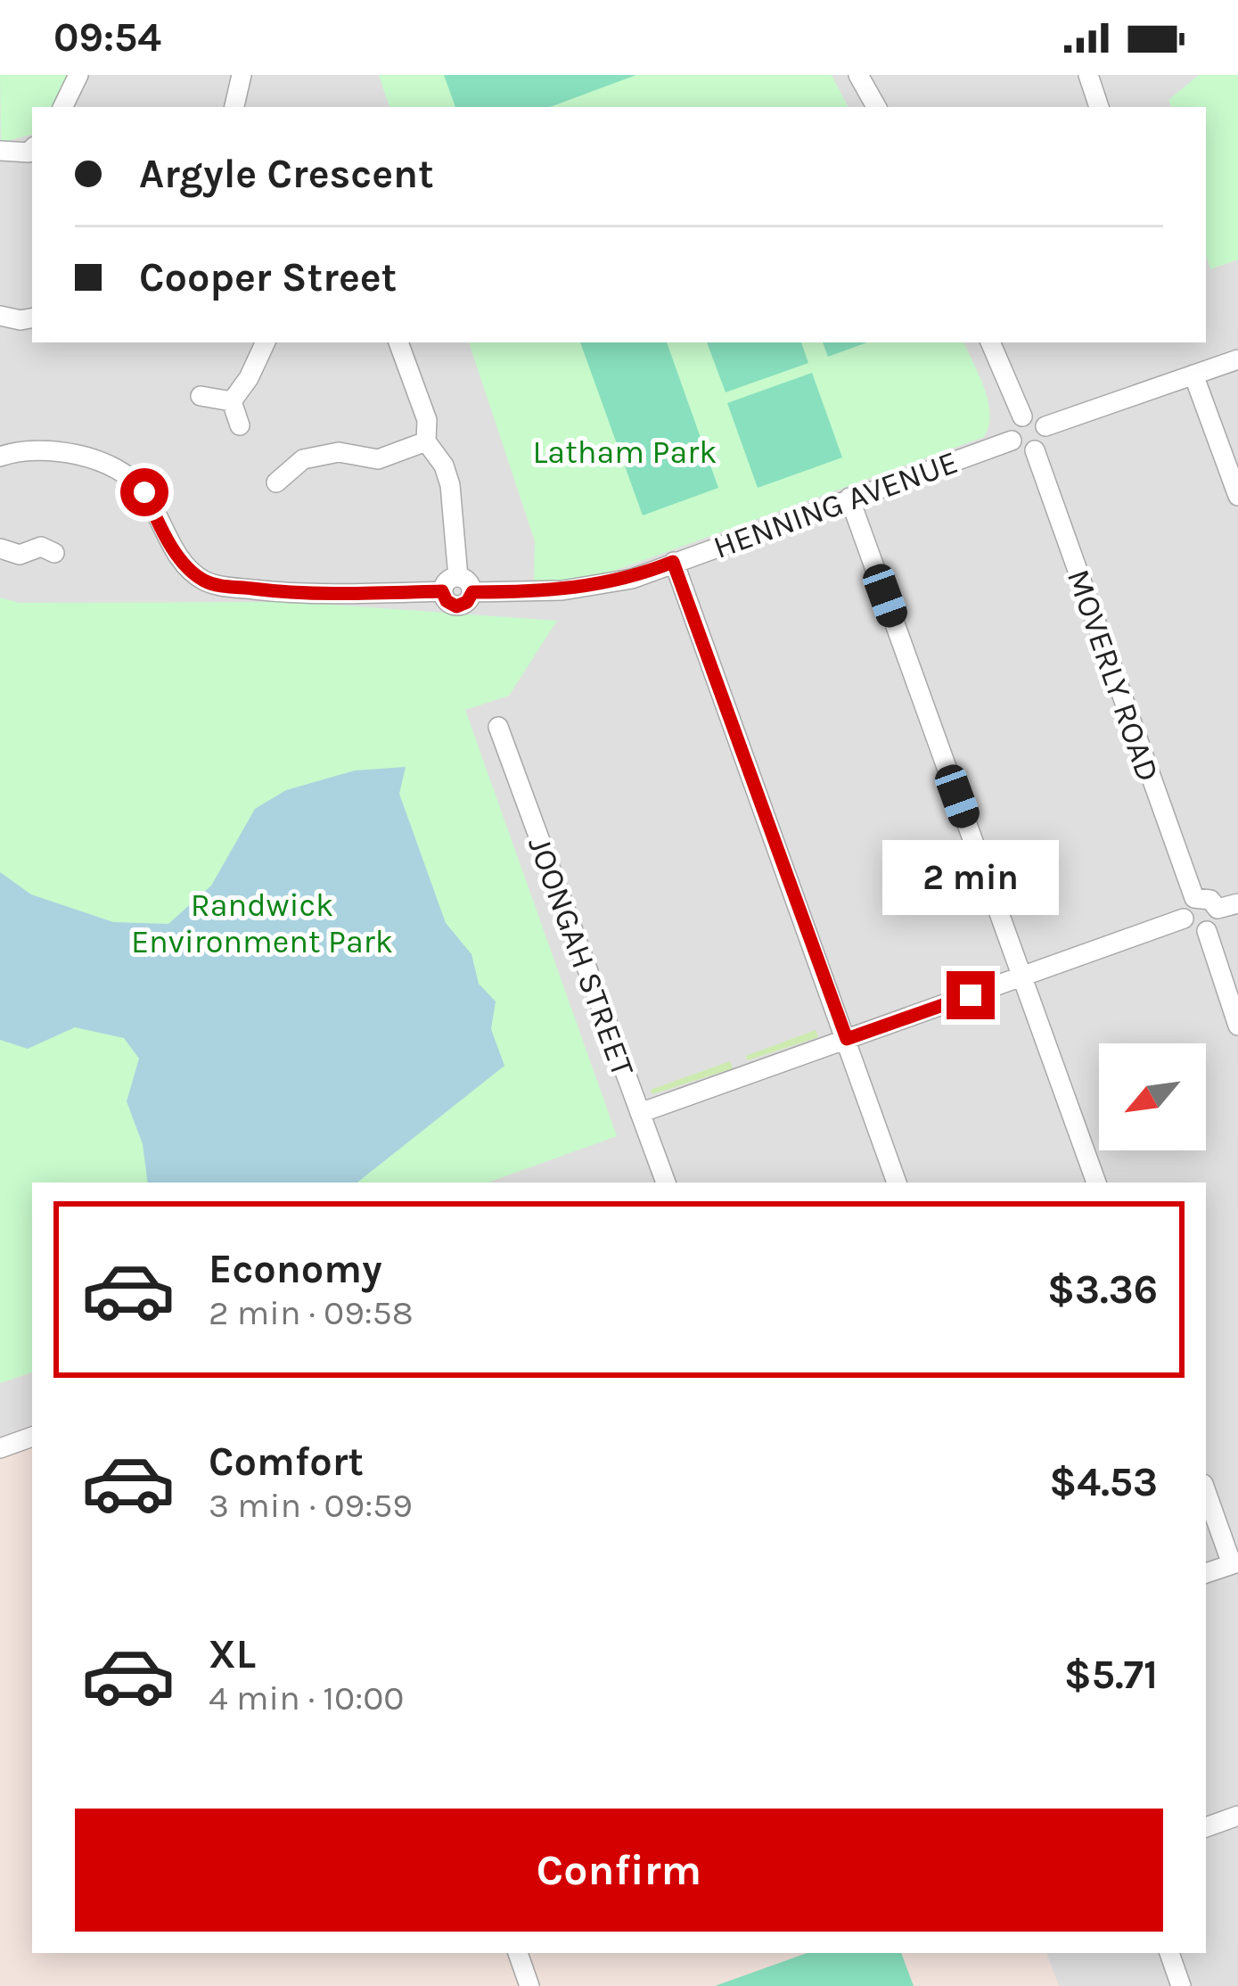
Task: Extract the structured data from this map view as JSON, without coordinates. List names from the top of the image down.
{
  "streets": {
    "street": ["HENNING AVENUE", "MOVERLY ROAD", "JOONGAH STREET"]
  },
  "crossings": [
    ["HENNING AVENUE", "MOVERLY ROAD"]
  ],
  "parks": ["Latham Park", "Randwick Environment Park"],
  "north": "bottom left",
  "page": {
    "status": "09:54",
    "banner": ["Argyle Crescent", "Cooper Street"],
    "bubble": "2 min",
    "list": [
      {
        "name": "Economy",
        "note": "2 min · 09:58",
        "value": "$3.36"
      },
      {
        "name": "Comfort",
        "note": "3 min · 09:59",
        "value": "$4.53"
      },
      {
        "name": "XL",
        "note": "4 min · 10:00",
        "value": "$5.71"
      }
    ],
    "buttons": "Confirm"
  }
}
